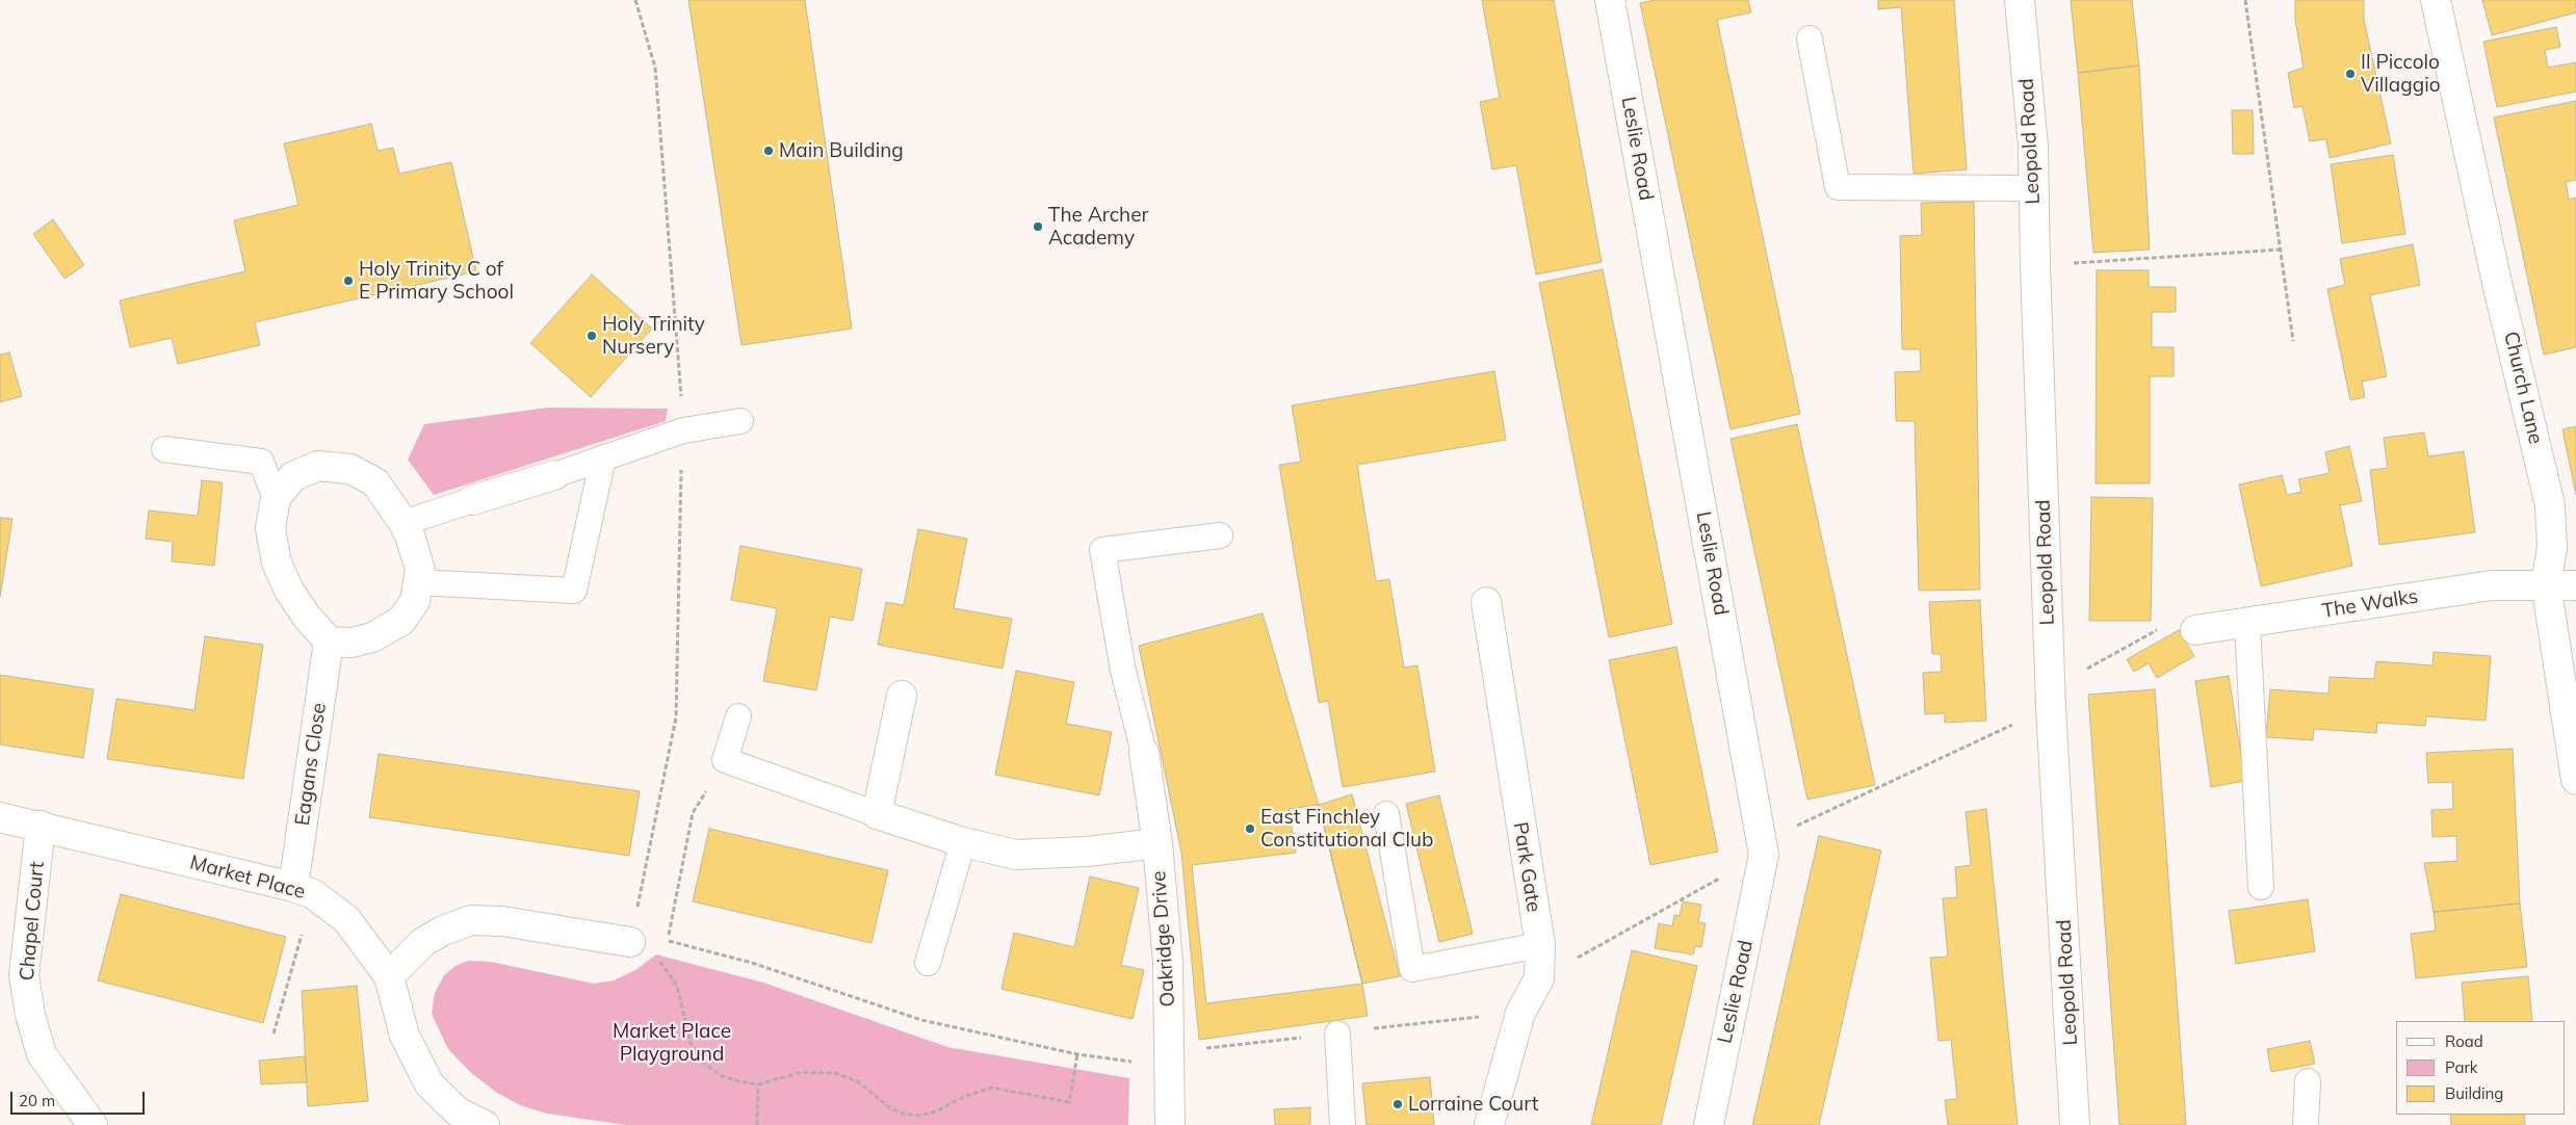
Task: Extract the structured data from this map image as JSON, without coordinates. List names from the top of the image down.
{
  "streets": {
    "street": [
      "Leopold Road",
      "Leslie Road",
      "Church Lane",
      "The Walks",
      "Eagans Close",
      "Park Gate",
      "Market Place",
      "Chapel Court",
      "Oakridge Drive"
    ]
  },
  "crossings": [
    ["Church Lane", "The Walks"],
    ["Eagans Close", "Market Place"],
    ["Market Place", "Chapel Court"]
  ],
  "parks": ["Market Place Playground"],
  "places": [
    "Il Piccolo Villaggio",
    "Main Building",
    "The Archer Academy",
    "Holy Trinity C of E Primary School",
    "Holy Trinity Nursery",
    "East Finchley Constitutional Club",
    "Lorraine Court"
  ],
  "legend": ["Road", "Park", "Building"],
  "scale_bar": "20 m"
}
